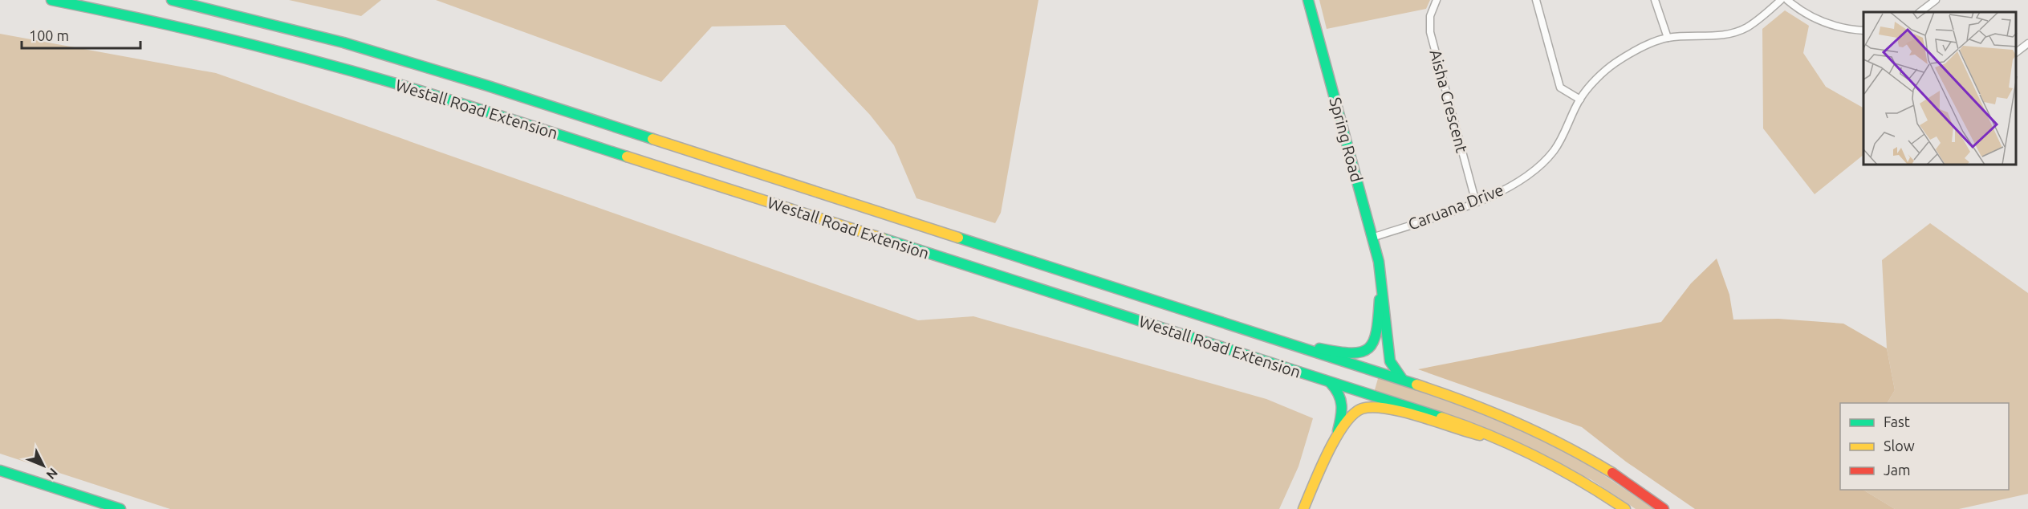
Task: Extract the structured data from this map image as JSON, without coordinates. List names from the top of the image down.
{
  "streets": {
    "main road": ["Westall Road Extension", "Spring Road"],
    "street": ["Aisha Crescent", "Caruana Drive"]
  },
  "crossings": [
    ["Aisha Crescent", "Caruana Drive"],
    ["Westall Road Extension", "Spring Road"],
    ["Spring Road", "Caruana Drive"]
  ],
  "legend": ["Fast", "Slow", "Jam"],
  "scale_bar": "100 m",
  "north": "bottom right"
}
